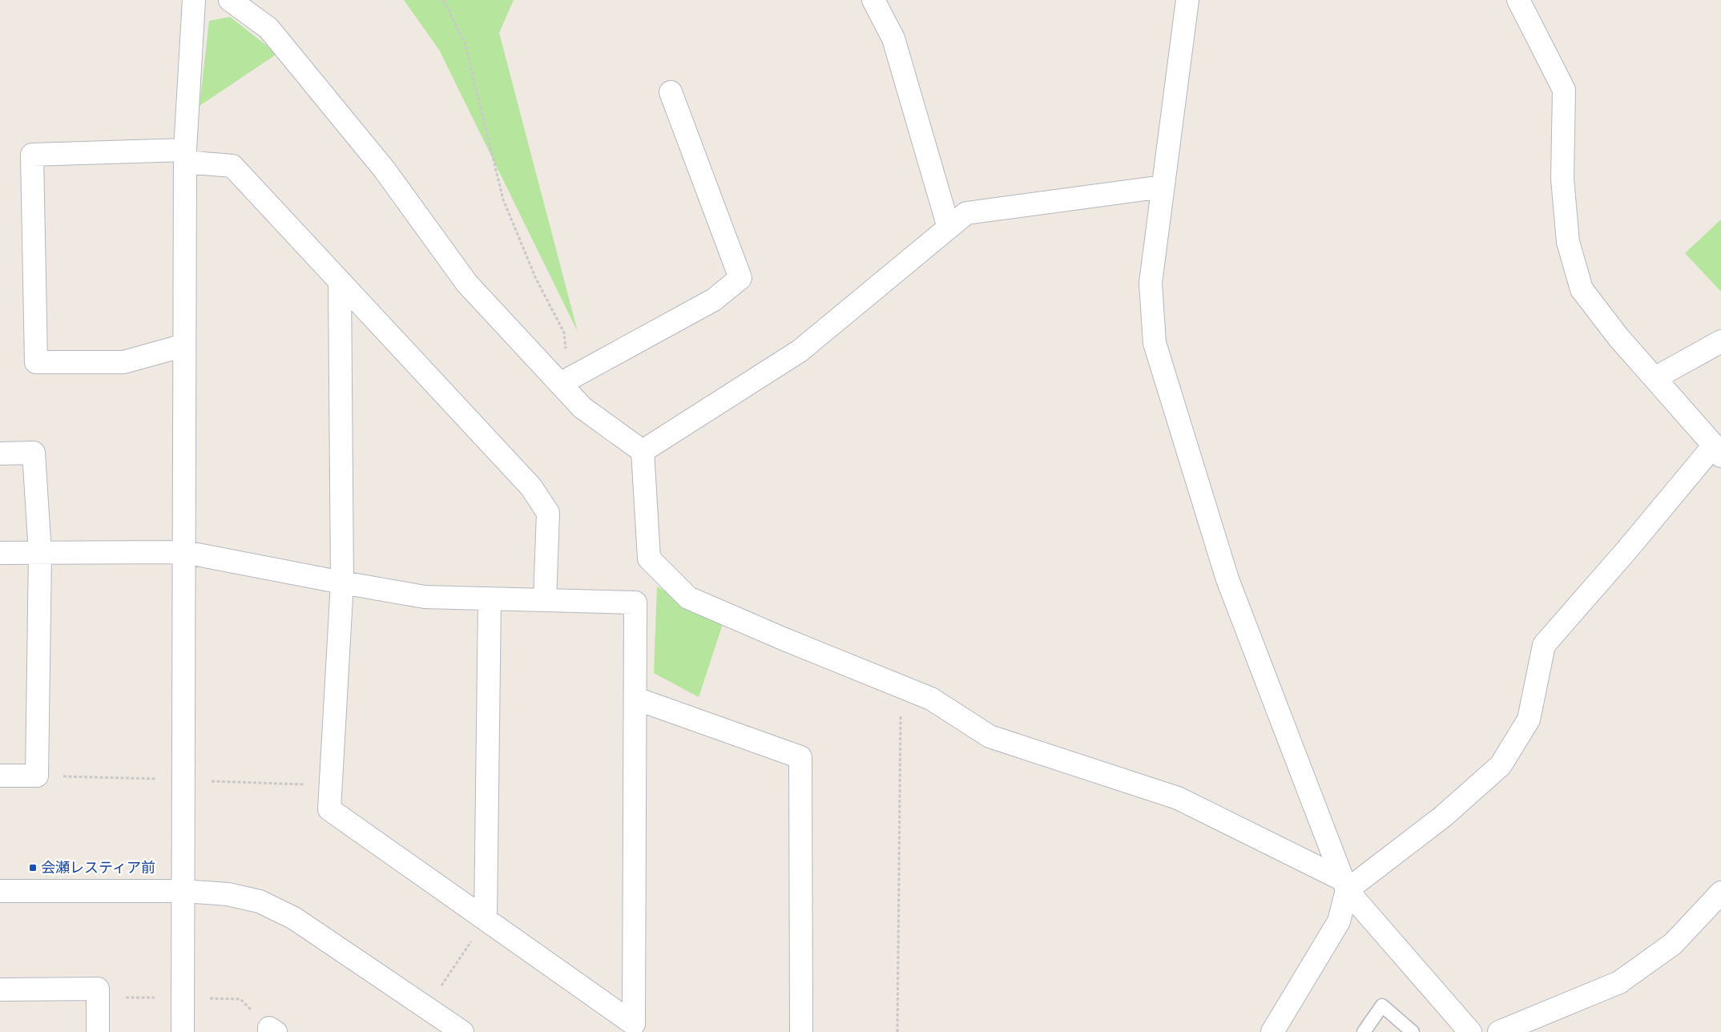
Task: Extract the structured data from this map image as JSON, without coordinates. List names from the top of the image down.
{
  "places": {
    "transit": ["会瀬レスティア前"]
  }
}
